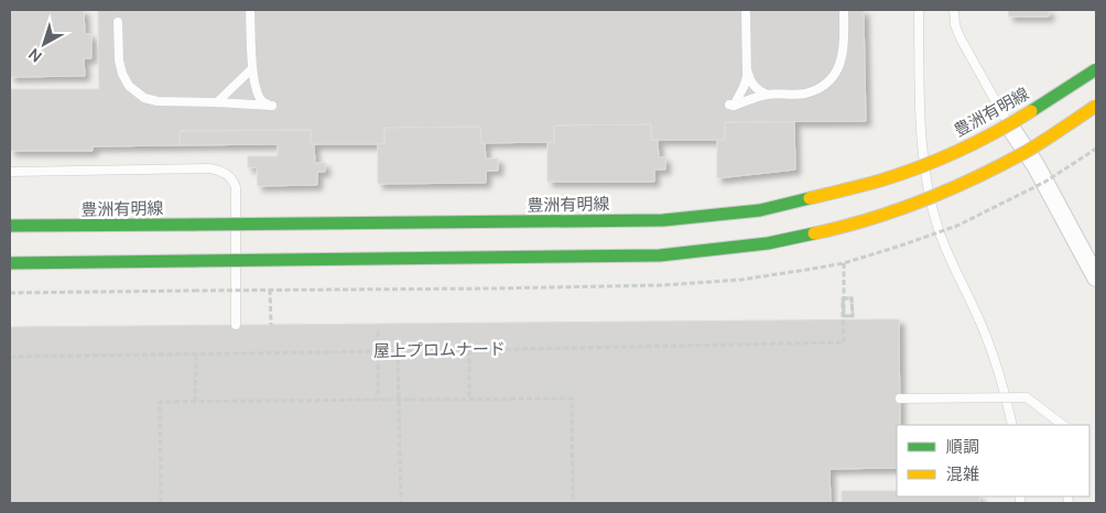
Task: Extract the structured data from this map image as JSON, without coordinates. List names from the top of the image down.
{
  "streets": {
    "main road": ["豊洲有明線"],
    "path": ["屋上プロムナード"]
  },
  "legend": ["順調", "混雑"],
  "north": "bottom left"
}
